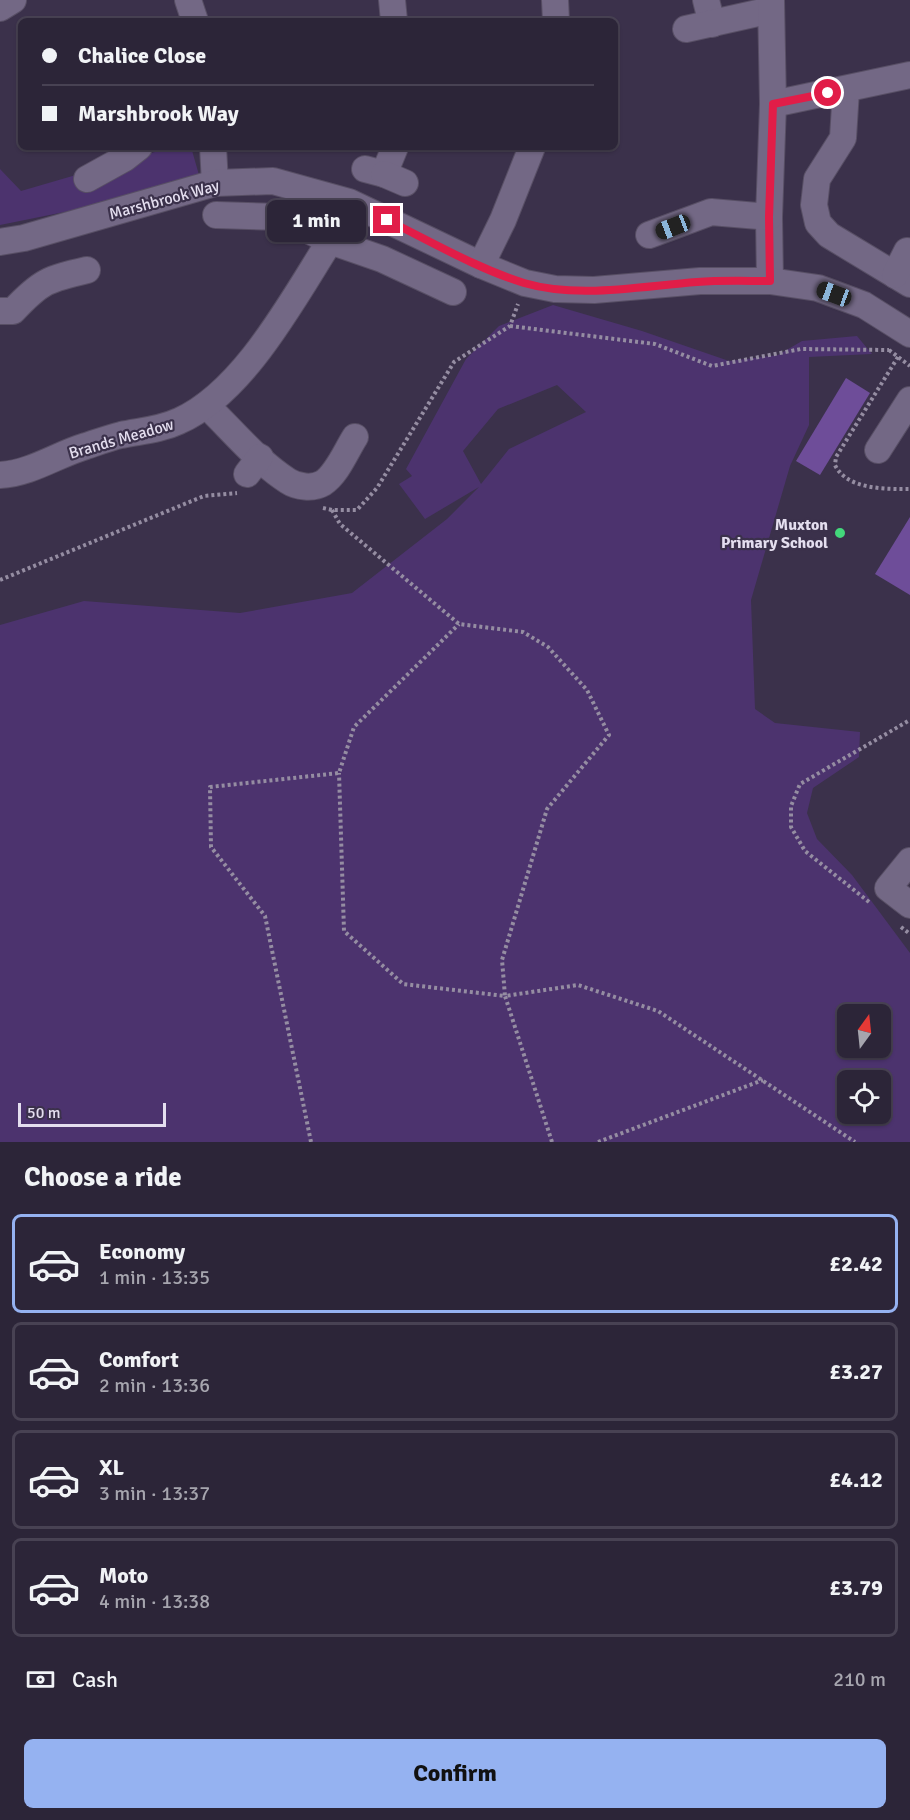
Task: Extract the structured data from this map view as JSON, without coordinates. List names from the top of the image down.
{
  "streets": {
    "street": ["Marshbrook Way", "Brands Meadow"]
  },
  "places": ["Muxton Primary School"],
  "scale_bar": "50 m",
  "north": "top",
  "page": {
    "banner": ["Chalice Close", "Marshbrook Way"],
    "bubble": "1 min",
    "scale": "50 m",
    "heading": "Choose a ride",
    "list": [
      {
        "name": "Economy",
        "note": "1 min · 13:35",
        "value": "£2.42"
      },
      {
        "name": "Comfort",
        "note": "2 min · 13:36",
        "value": "£3.27"
      },
      {
        "name": "XL",
        "note": "3 min · 13:37",
        "value": "£4.12"
      },
      {
        "name": "Moto",
        "note": "4 min · 13:38",
        "value": "£3.79"
      }
    ],
    "pay": ["Cash", "210 m"],
    "buttons": "Confirm"
  }
}
